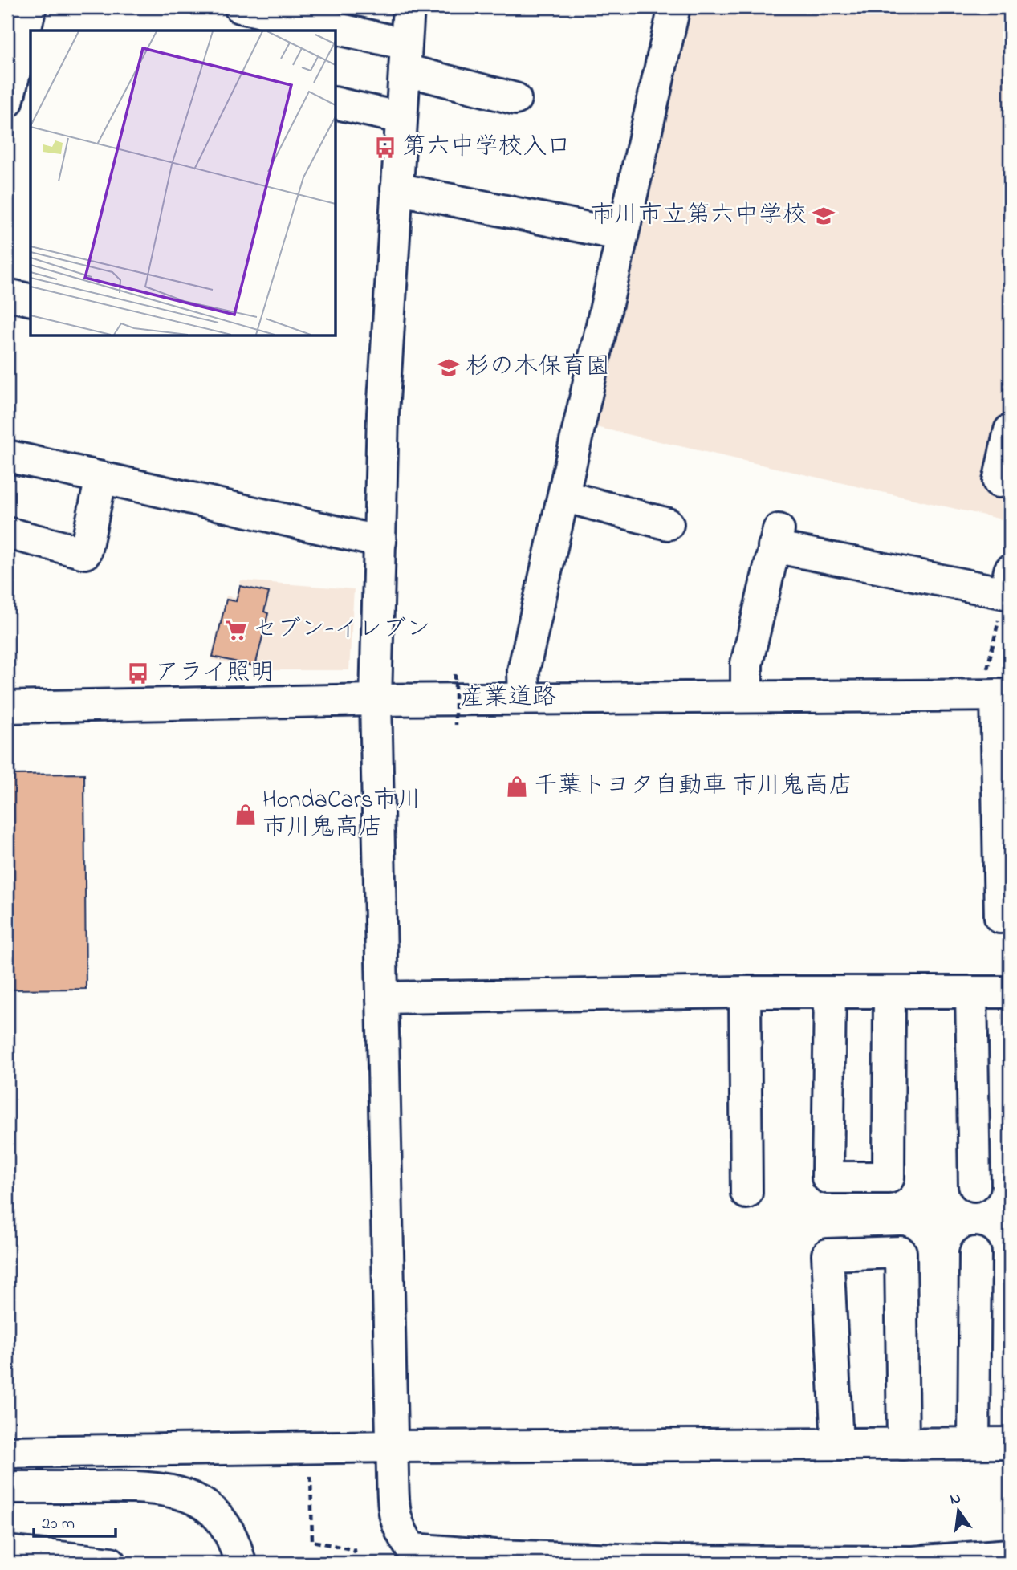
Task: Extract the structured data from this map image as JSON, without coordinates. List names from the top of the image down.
{
  "streets": {
    "main road": ["産業道路"]
  },
  "places": {
    "bus stop": ["第六中学校入口", "アライ照明"],
    "school or university": ["市川市立第六中学校", "杉の木保育園"],
    "supermarket": ["セブン-イレブン"],
    "shop": ["千葉トヨタ自動車 市川鬼高店", "HondaCars市川 市川鬼高店"]
  },
  "scale_bar": "20 m",
  "north": "top"
}
